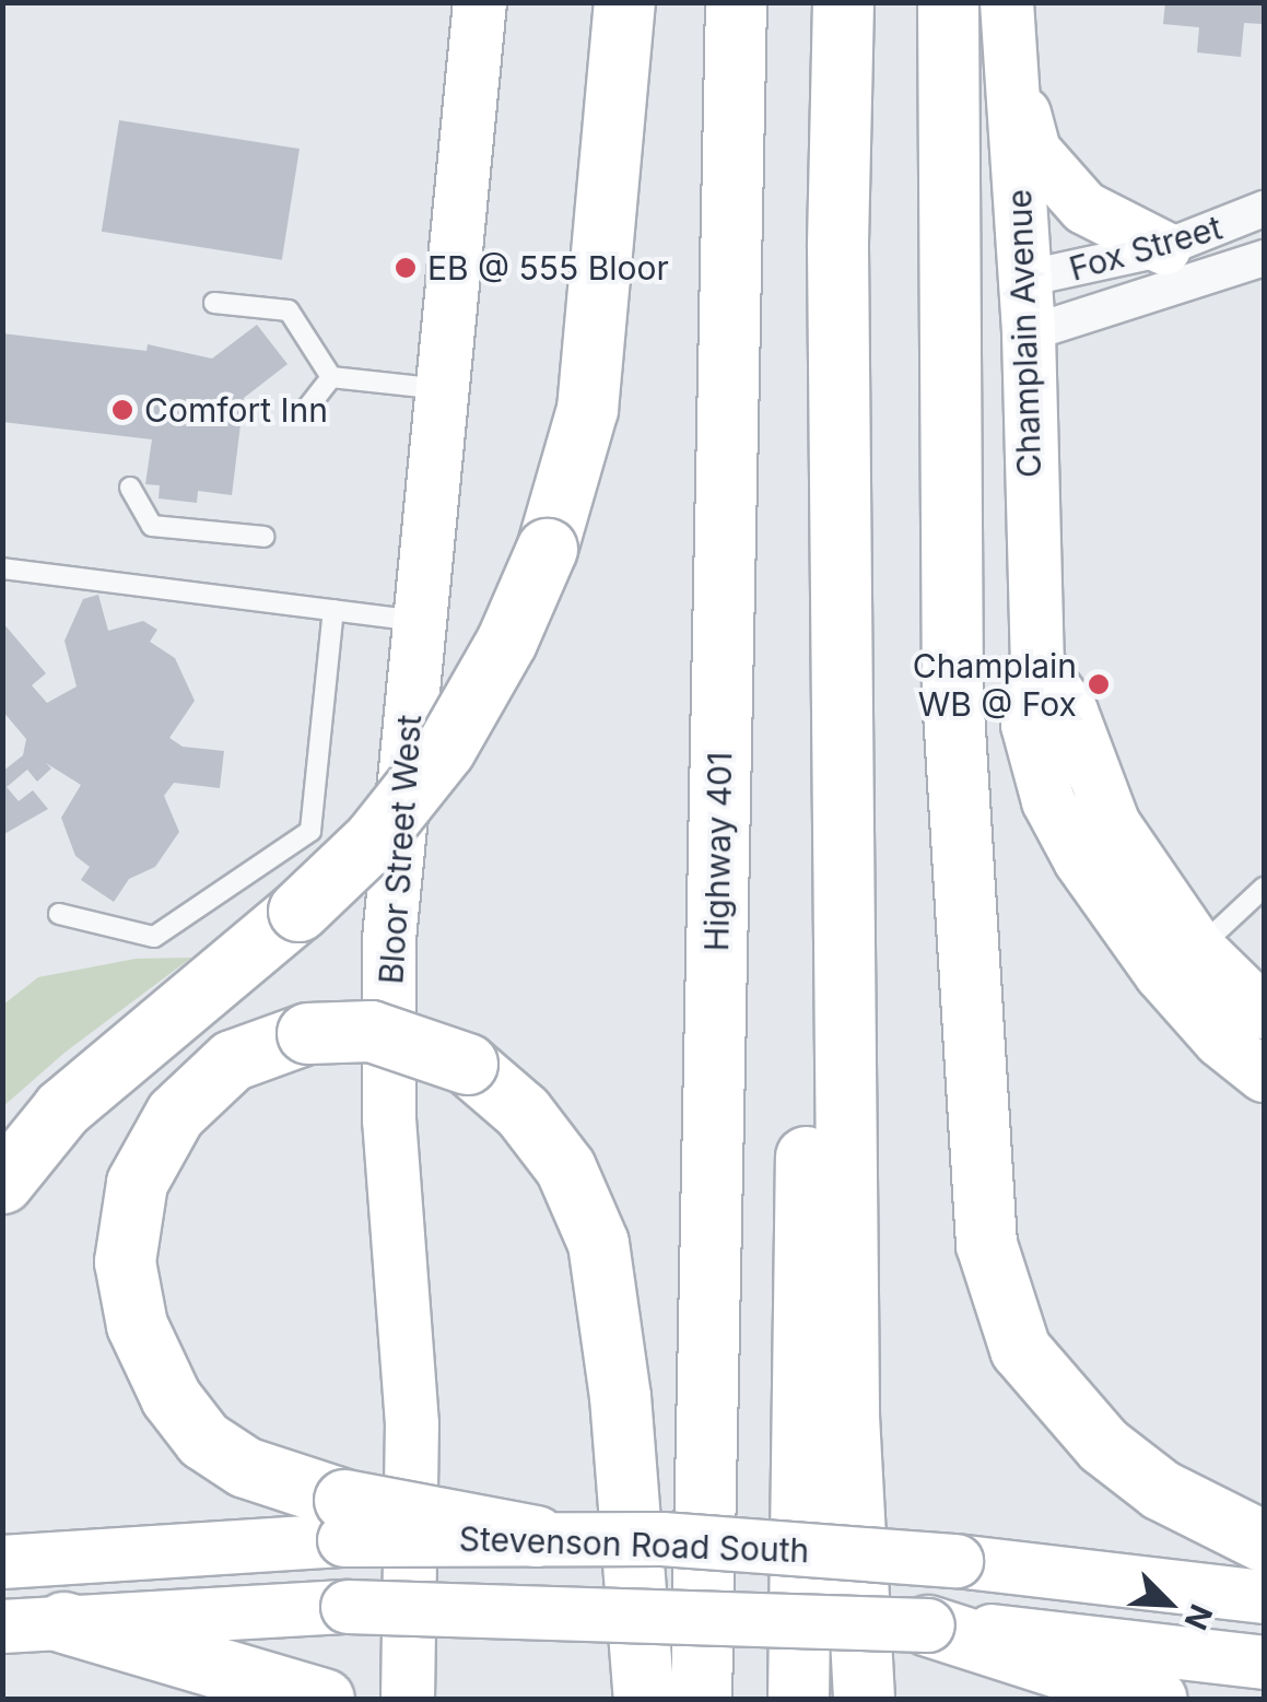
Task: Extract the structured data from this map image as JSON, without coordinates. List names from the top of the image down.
{
  "streets": {
    "highway": ["Highway 401"],
    "main road": ["Champlain Avenue", "Bloor Street West", "Stevenson Road South"],
    "street": ["Fox Street"]
  },
  "crossings": [
    ["Fox Street", "Champlain Avenue"]
  ],
  "places": ["EB @ 555 Bloor", "Comfort Inn", "Champlain WB @ Fox"],
  "north": "bottom right"
}
